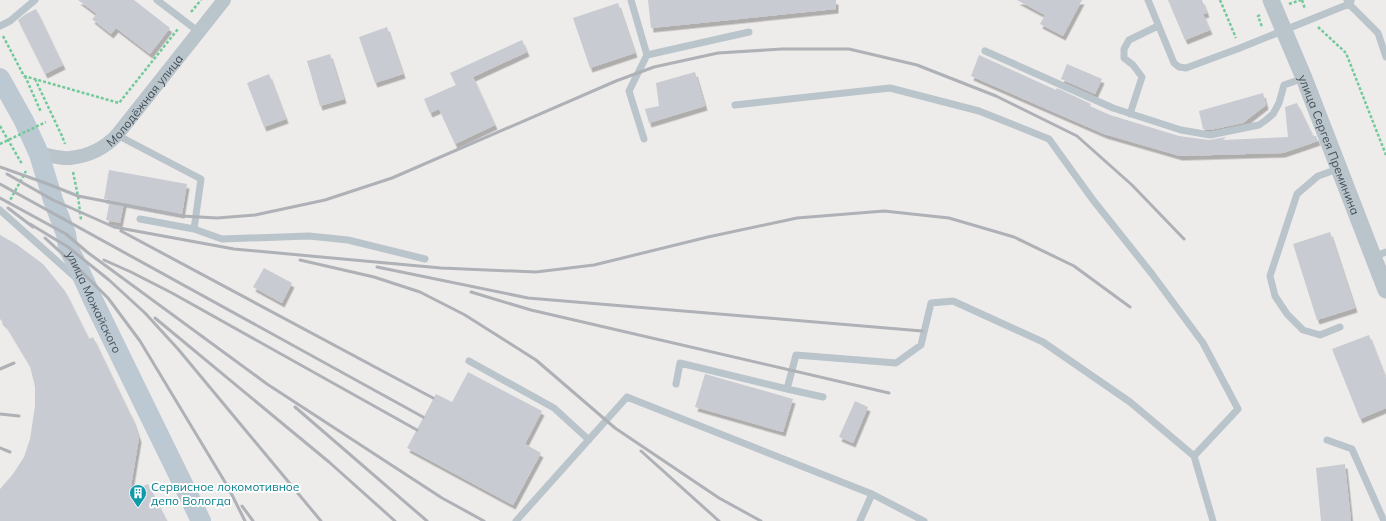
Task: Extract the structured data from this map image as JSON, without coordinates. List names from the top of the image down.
{
  "streets": {
    "main road": ["улица Можайского"],
    "street": ["Молодёжная улица", "улица Сергея Преминина"]
  },
  "crossings": [
    ["Молодёжная улица", "улица Можайского"]
  ],
  "places": {
    "building": ["Сервисное локомотивное депо Вологда"]
  }
}
